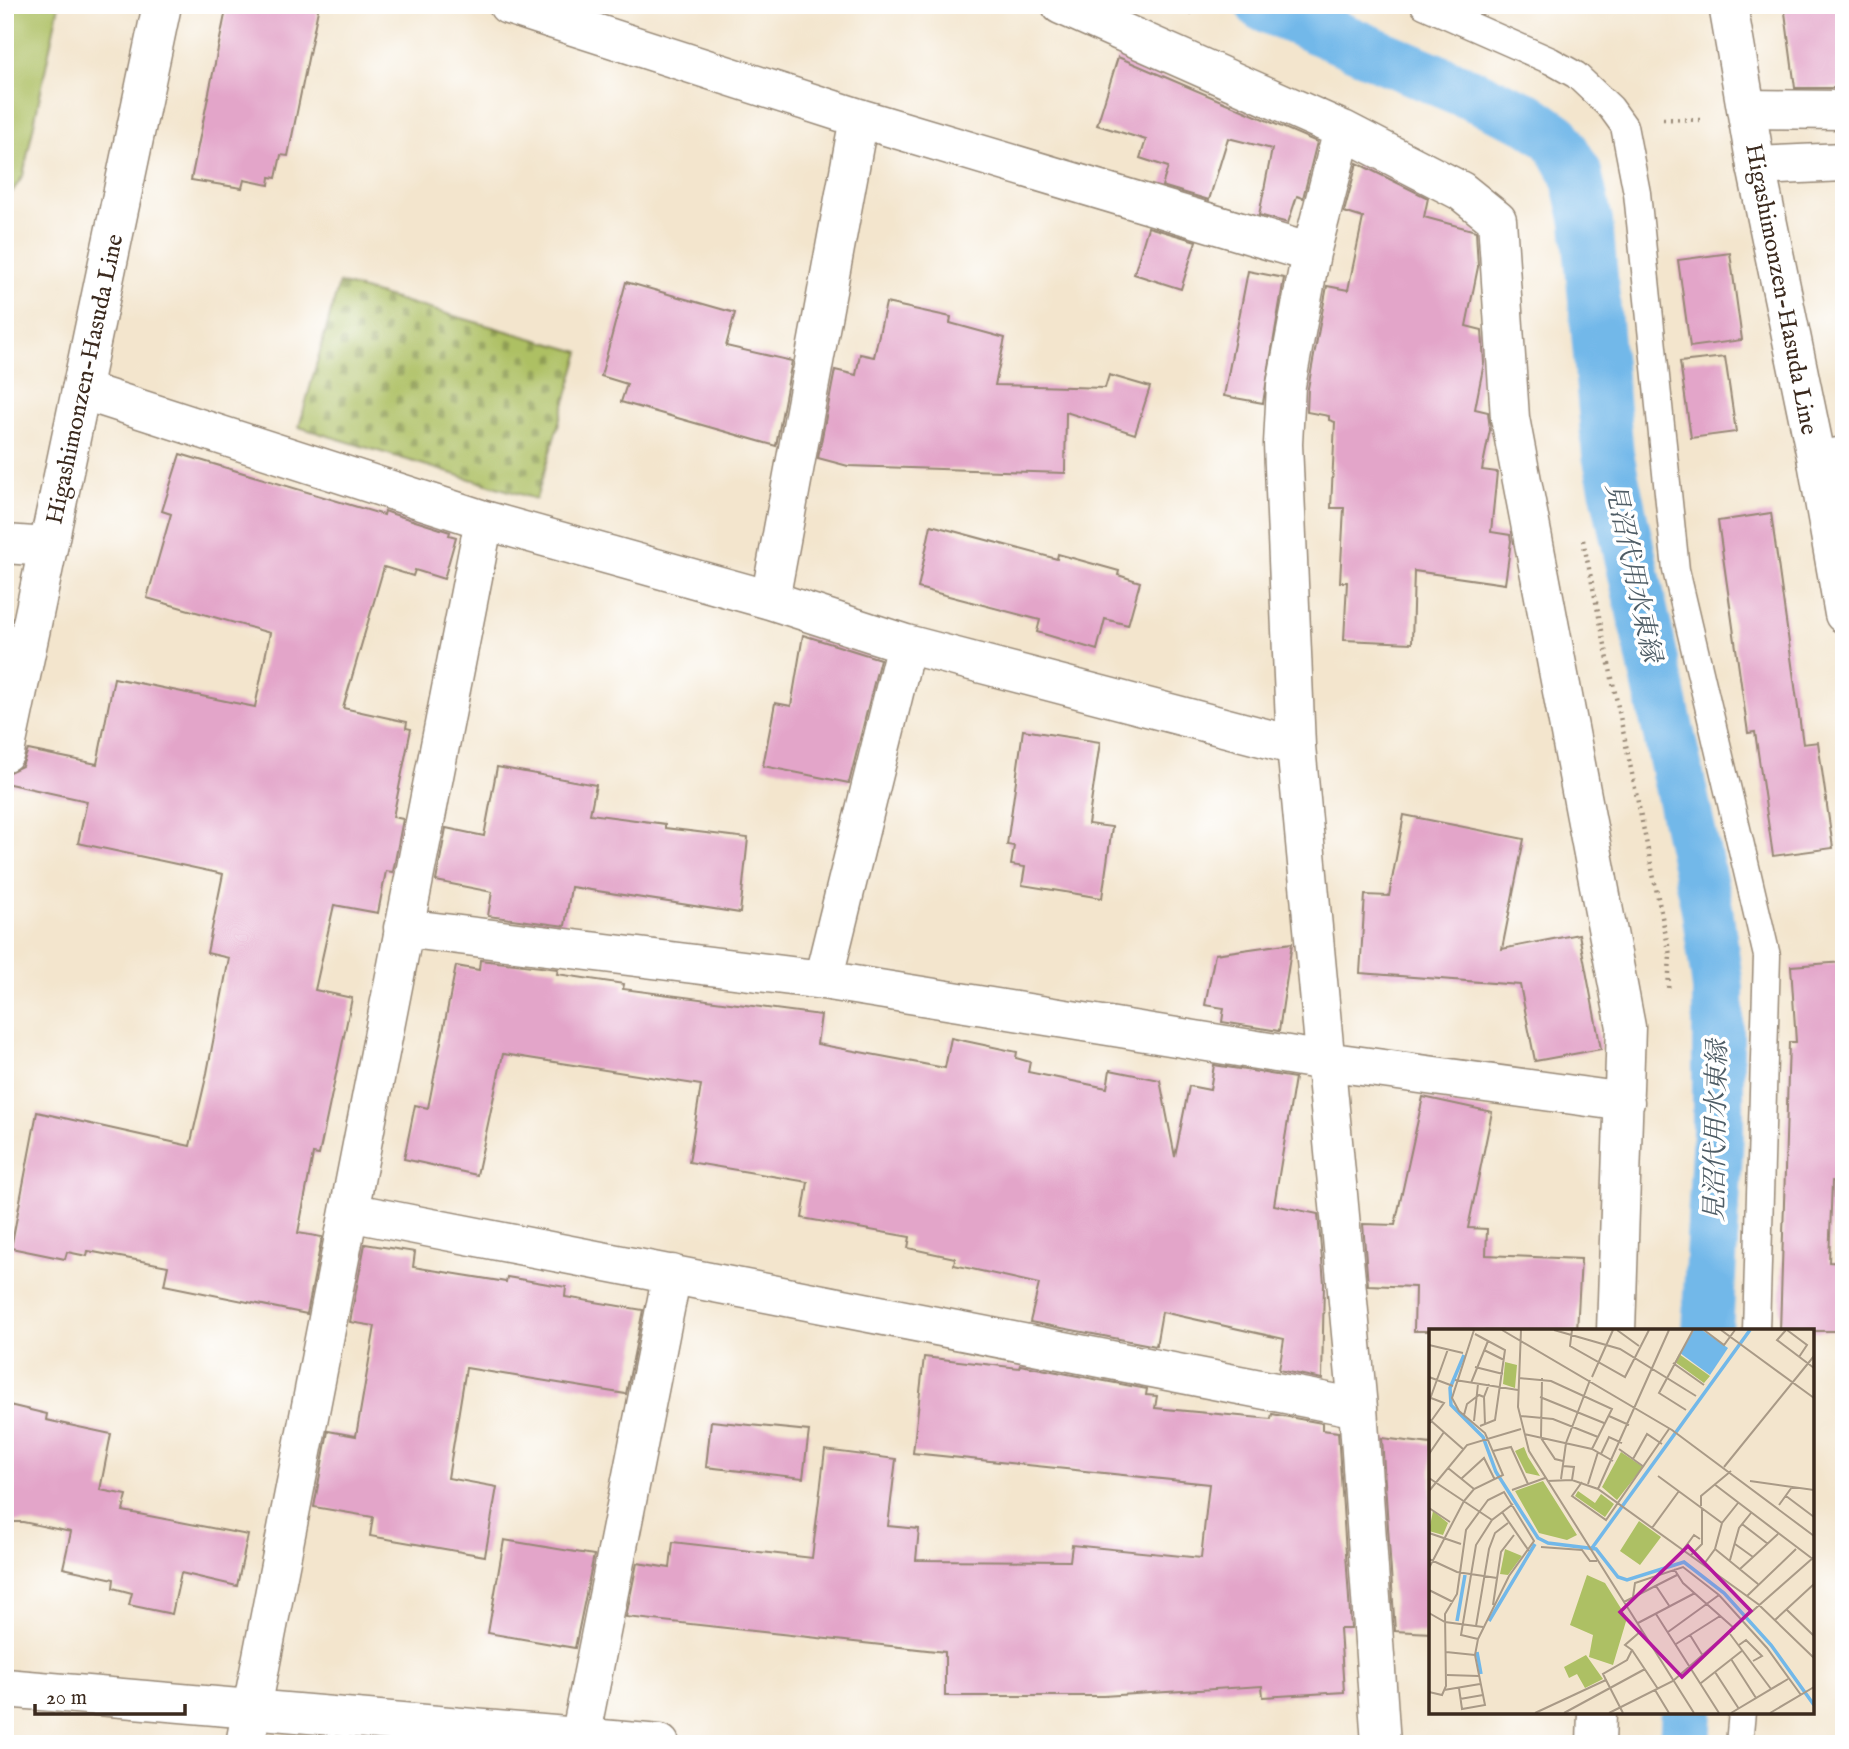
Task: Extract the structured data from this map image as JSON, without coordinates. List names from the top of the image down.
{
  "streets": {
    "street": ["Higashimonzen-Hasuda Line"]
  },
  "water": ["見沼代用水東縁"],
  "scale_bar": "20 m"
}
